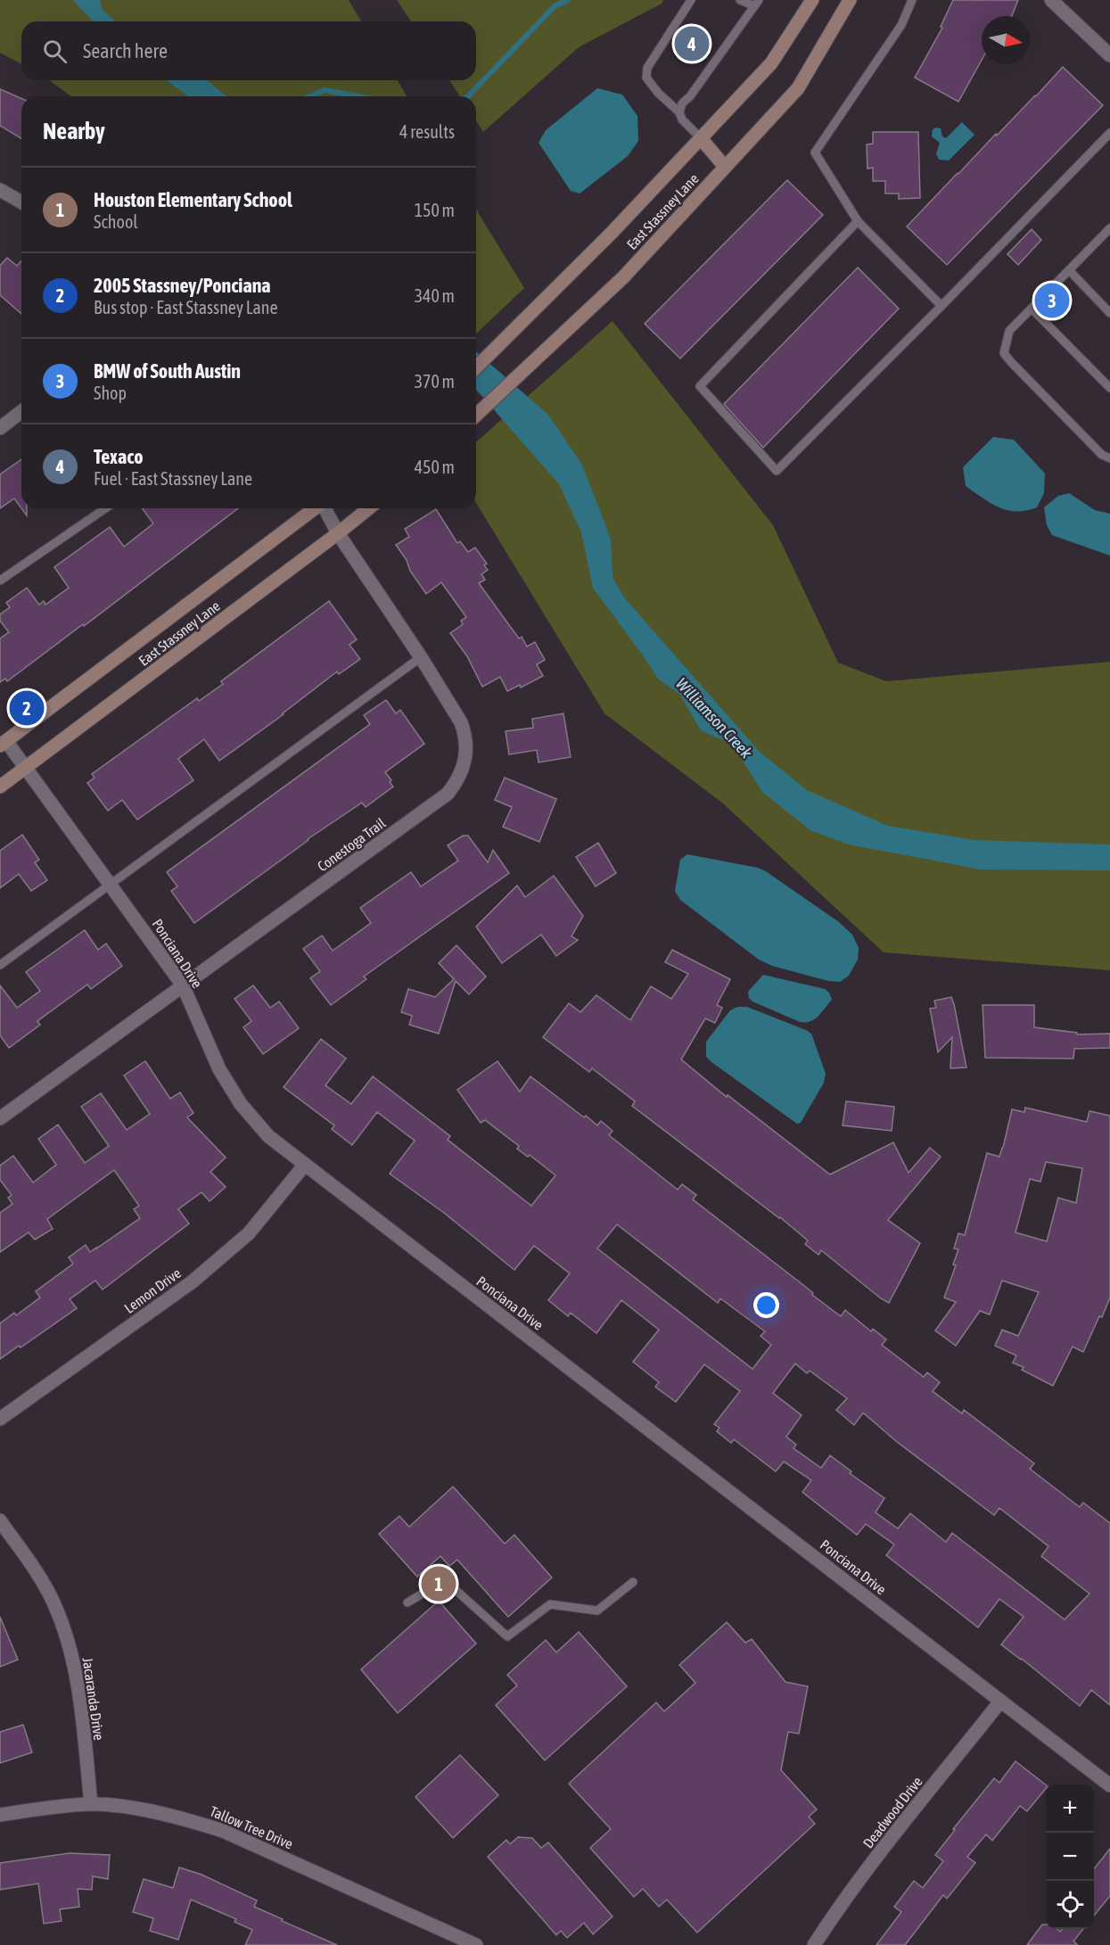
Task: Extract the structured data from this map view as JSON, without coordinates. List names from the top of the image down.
{
  "streets": {
    "main road": ["East Stassney Lane"],
    "street": [
      "Conestoga Trail",
      "Ponciana Drive",
      "Lemon Drive",
      "Jacaranda Drive",
      "Deadwood Drive",
      "Tallow Tree Drive"
    ]
  },
  "crossings": [
    ["East Stassney Lane", "Conestoga Trail"],
    ["East Stassney Lane", "Ponciana Drive"],
    ["Conestoga Trail", "Ponciana Drive"],
    ["Ponciana Drive", "Lemon Drive"],
    ["Ponciana Drive", "Deadwood Drive"],
    ["Jacaranda Drive", "Tallow Tree Drive"]
  ],
  "water": ["Williamson Creek"],
  "north": "right",
  "page": {
    "search": "Search here",
    "pins": [
      "4",
      "3",
      "2",
      "1"
    ],
    "heading": ["Nearby", "4 results"],
    "list": [
      {
        "mark": "1",
        "name": "Houston Elementary School",
        "note": "School",
        "value": "150 m"
      },
      {
        "mark": "2",
        "name": "2005 Stassney/Ponciana",
        "note": "Bus stop · East Stassney Lane",
        "value": "340 m"
      },
      {
        "mark": "3",
        "name": "BMW of South Austin",
        "note": "Shop",
        "value": "370 m"
      },
      {
        "mark": "4",
        "name": "Texaco",
        "note": "Fuel · East Stassney Lane",
        "value": "450 m"
      }
    ],
    "map_buttons": ["+", "−"]
  }
}
